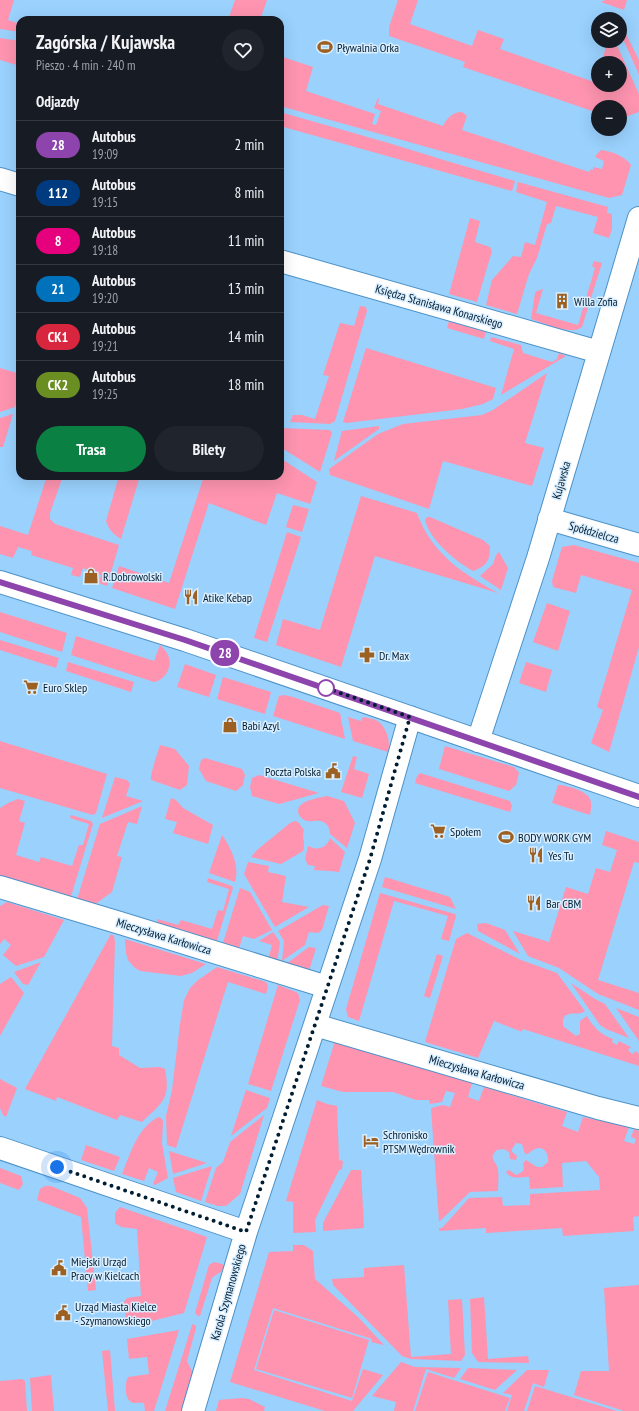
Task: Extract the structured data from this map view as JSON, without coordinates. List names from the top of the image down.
{
  "streets": {
    "street": [
      "Księdza Stanisława Konarskiego",
      "Kujawska",
      "Spółdzielcza",
      "Mieczysława Karłowicza",
      "Karola Szymanowskiego"
    ]
  },
  "crossings": [
    ["Księdza Stanisława Konarskiego", "Kujawska"],
    ["Kujawska", "Spółdzielcza"],
    ["Mieczysława Karłowicza", "Karola Szymanowskiego"]
  ],
  "places": {
    "sports": ["Pływalnia Orka", "BODY WORK GYM"],
    "building": ["Willa Zofia"],
    "shop": ["R.Dobrowolski", "Babi Azyl"],
    "restaurant": ["Atike Kebap", "Yes Tu", "Bar CBM"],
    "pharmacy": ["Dr. Max"],
    "supermarket": ["Euro Sklep", "Społem"],
    "public building": ["Poczta Polska", "Miejski Urząd Pracy w Kielcach", "Urząd Miasta Kielce - Szymanowskiego"],
    "hotel": ["Schronisko PTSM Wędrownik"]
  },
  "lines": ["bus line 28"],
  "page": {
    "on_map": "28",
    "map_buttons": ["+", "−"],
    "heading": [
      ["Zagórska / Kujawska", "Pieszo · 4 min · 240 m"],
      "Odjazdy"
    ],
    "list": [
      {
        "mark": "28",
        "name": "Autobus",
        "note": "19:09",
        "value": "2 min"
      },
      {
        "mark": "112",
        "name": "Autobus",
        "note": "19:15",
        "value": "8 min"
      },
      {
        "mark": "8",
        "name": "Autobus",
        "note": "19:18",
        "value": "11 min"
      },
      {
        "mark": "21",
        "name": "Autobus",
        "note": "19:20",
        "value": "13 min"
      },
      {
        "mark": "CK1",
        "name": "Autobus",
        "note": "19:21",
        "value": "14 min"
      },
      {
        "mark": "CK2",
        "name": "Autobus",
        "note": "19:25",
        "value": "18 min"
      }
    ],
    "buttons": ["Trasa", "Bilety"]
  }
}
